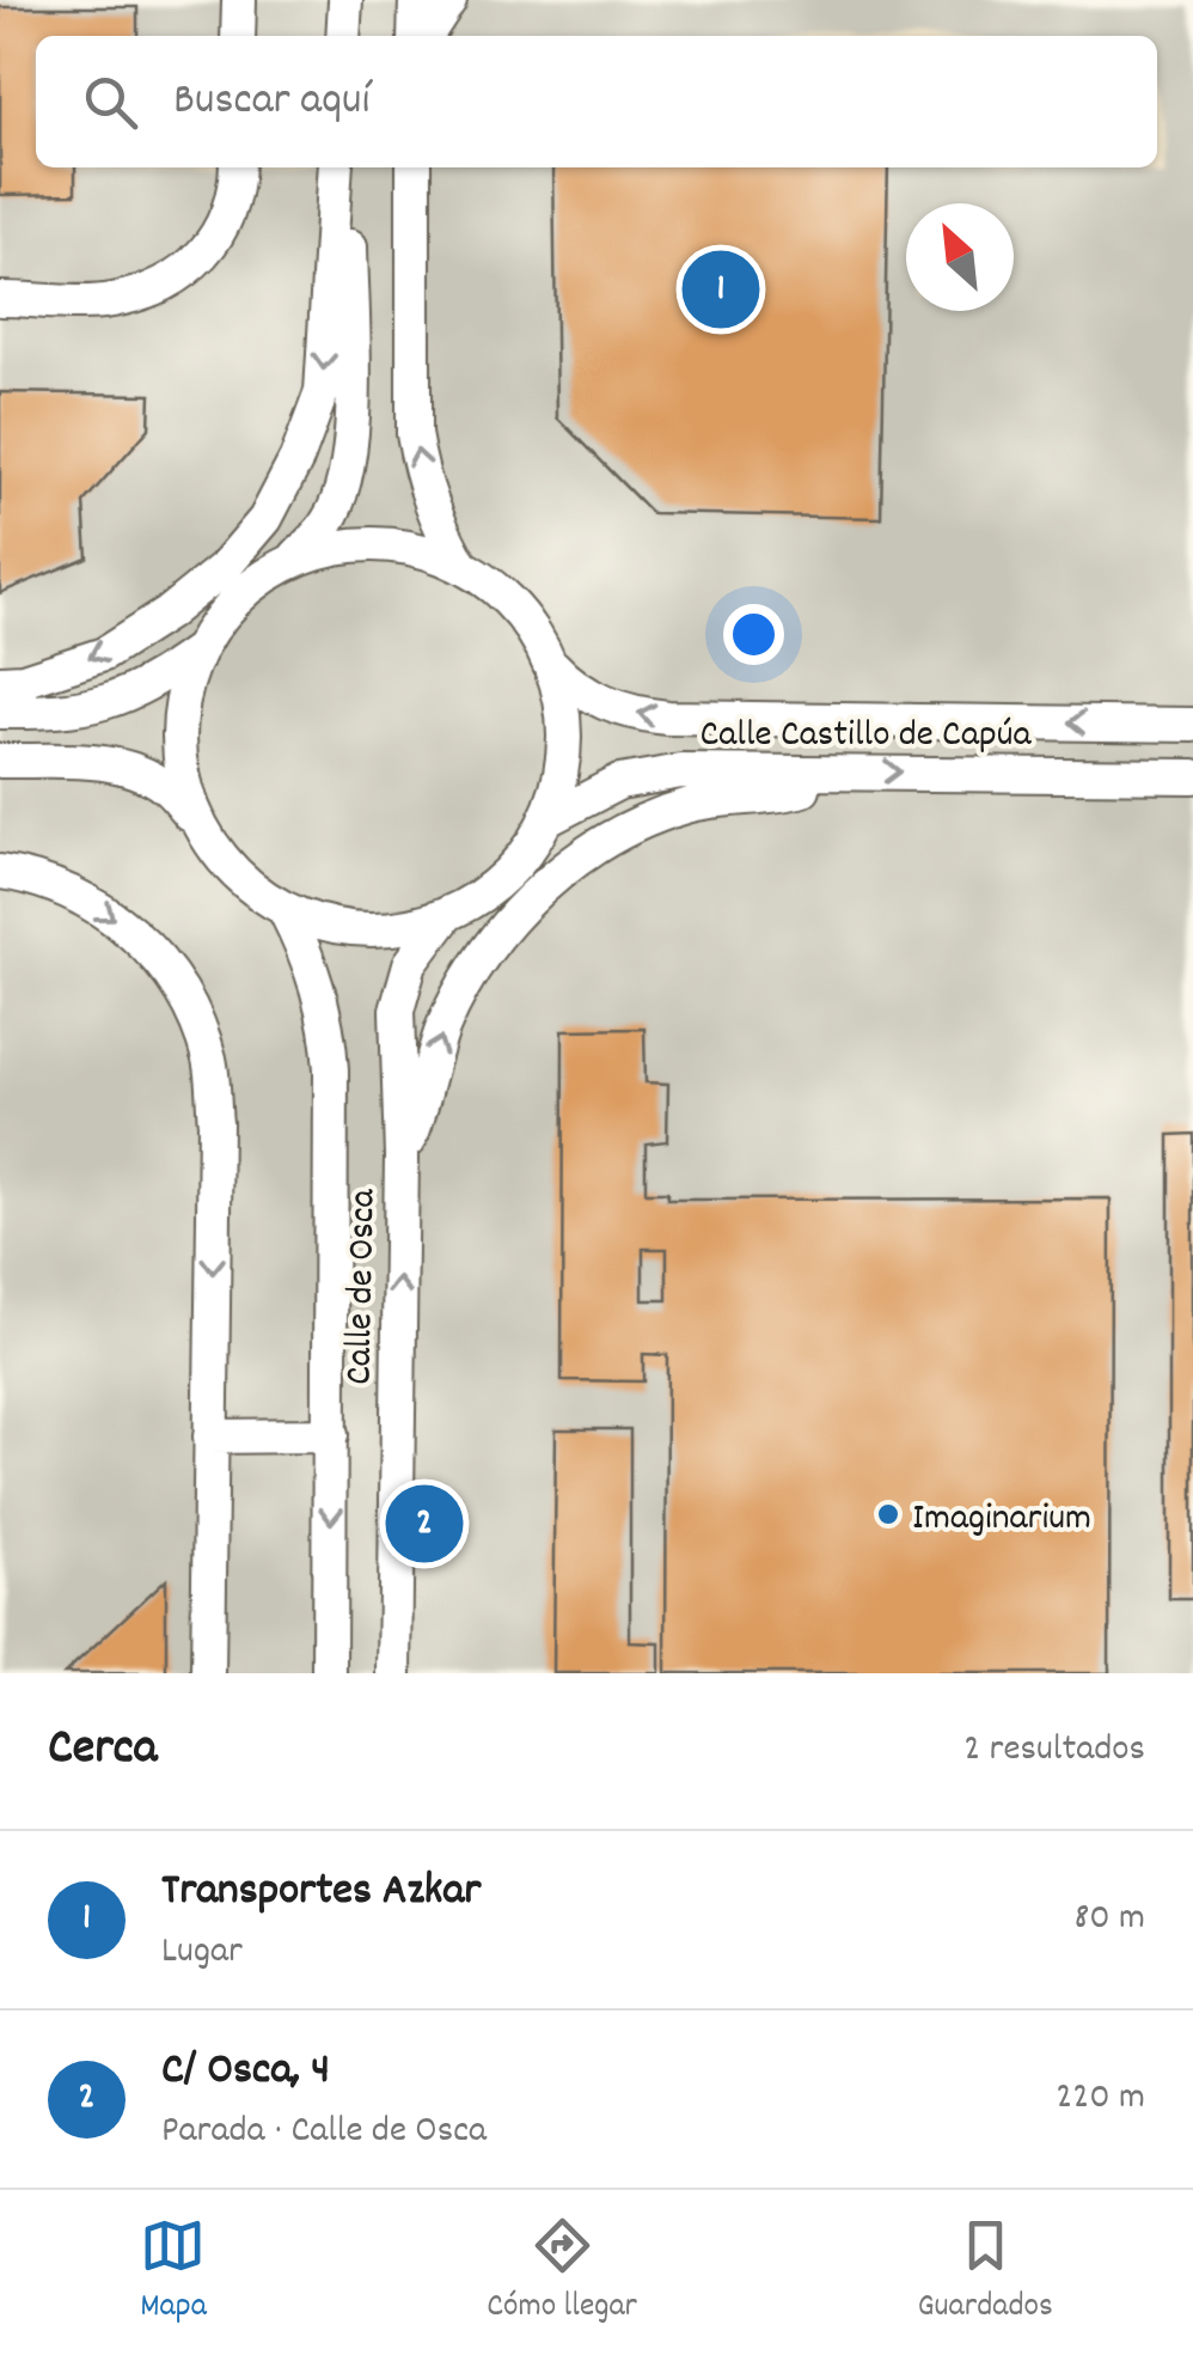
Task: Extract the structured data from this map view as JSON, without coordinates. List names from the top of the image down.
{
  "streets": {
    "street": ["Calle Castillo de Capúa", "Calle de Osca"]
  },
  "crossings": [
    ["Calle Castillo de Capúa", "Calle de Osca"]
  ],
  "places": ["Imaginarium"],
  "north": "top left",
  "page": {
    "search": "Buscar aquí",
    "pins": ["1", "2"],
    "heading": ["Cerca", "2 resultados"],
    "list": [
      {
        "mark": "1",
        "name": "Transportes Azkar",
        "note": "Lugar",
        "value": "80 m"
      },
      {
        "mark": "2",
        "name": "C/ Osca, 4",
        "note": "Parada · Calle de Osca",
        "value": "220 m"
      }
    ],
    "nav": ["Mapa", "Cómo llegar", "Guardados"]
  }
}
